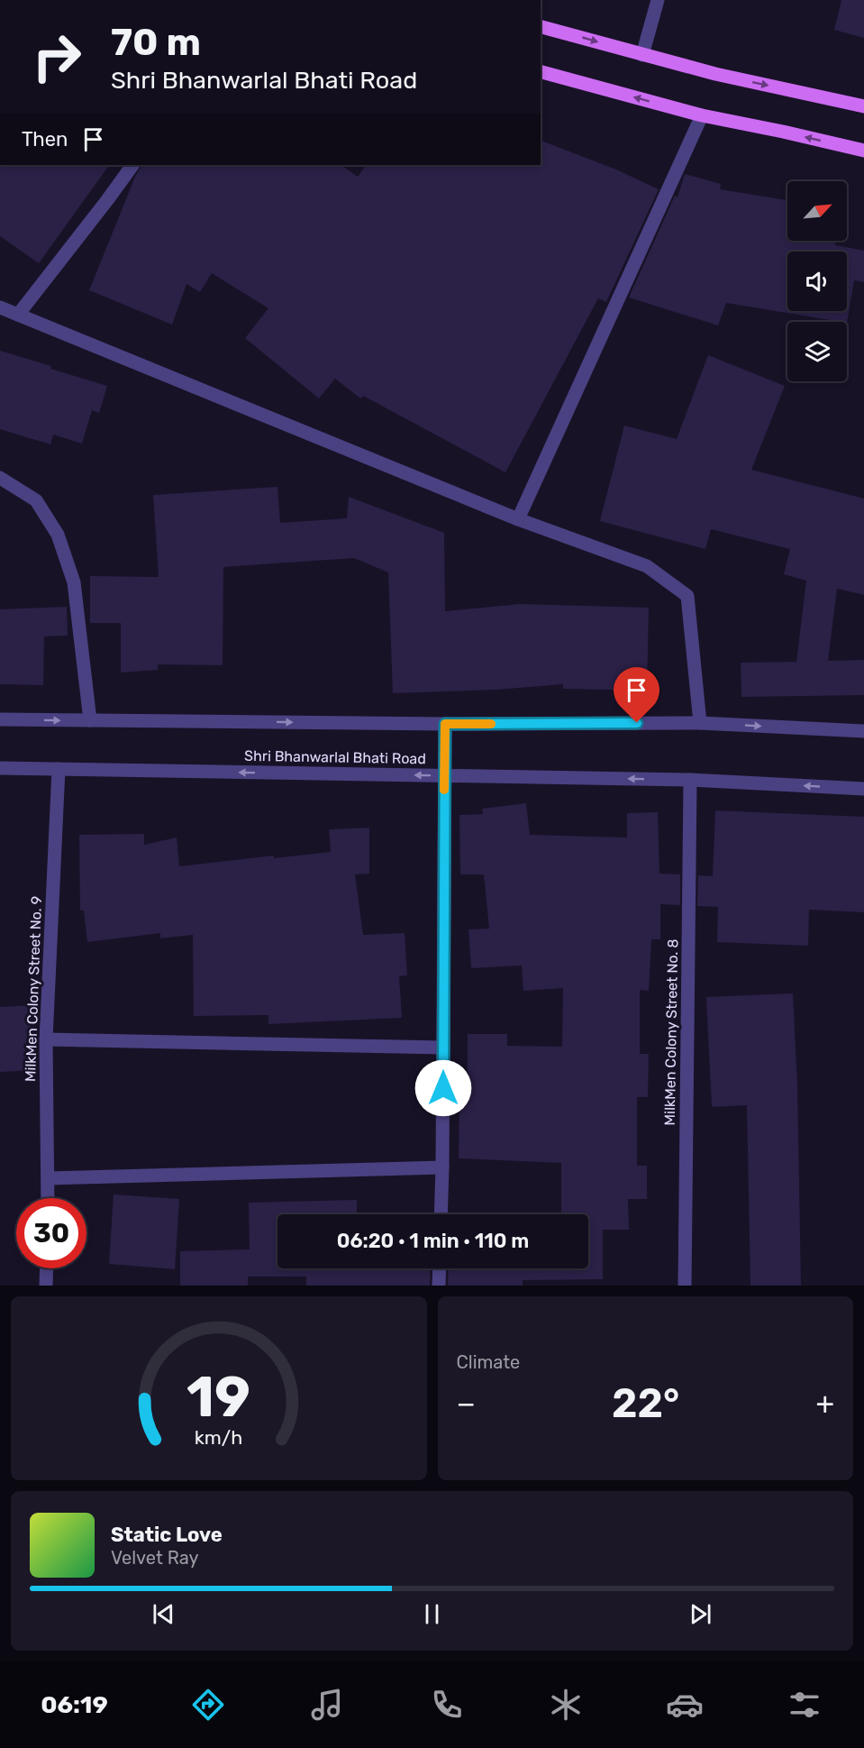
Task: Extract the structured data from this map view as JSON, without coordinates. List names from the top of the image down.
{
  "streets": {
    "street": ["Shri Bhanwarlal Bhati Road", "MilkMen Colony Street No. 9", "MilkMen Colony Street No. 8"]
  },
  "crossings": [
    ["Shri Bhanwarlal Bhati Road", "MilkMen Colony Street No. 9"],
    ["Shri Bhanwarlal Bhati Road", "MilkMen Colony Street No. 8"]
  ],
  "north": "top right",
  "page": {
    "turn": ["70 m", "Shri Bhanwarlal Bhati Road"],
    "then": "Then",
    "limit": "30",
    "trip": "06:20 · 1 min · 110 m",
    "tile": "Climate",
    "heat": ["−", "22°", "+"],
    "song": ["Static Love", "Velvet Ray"],
    "tabs": "06:19",
    "gauge": ["19", "km/h"]
  }
}
